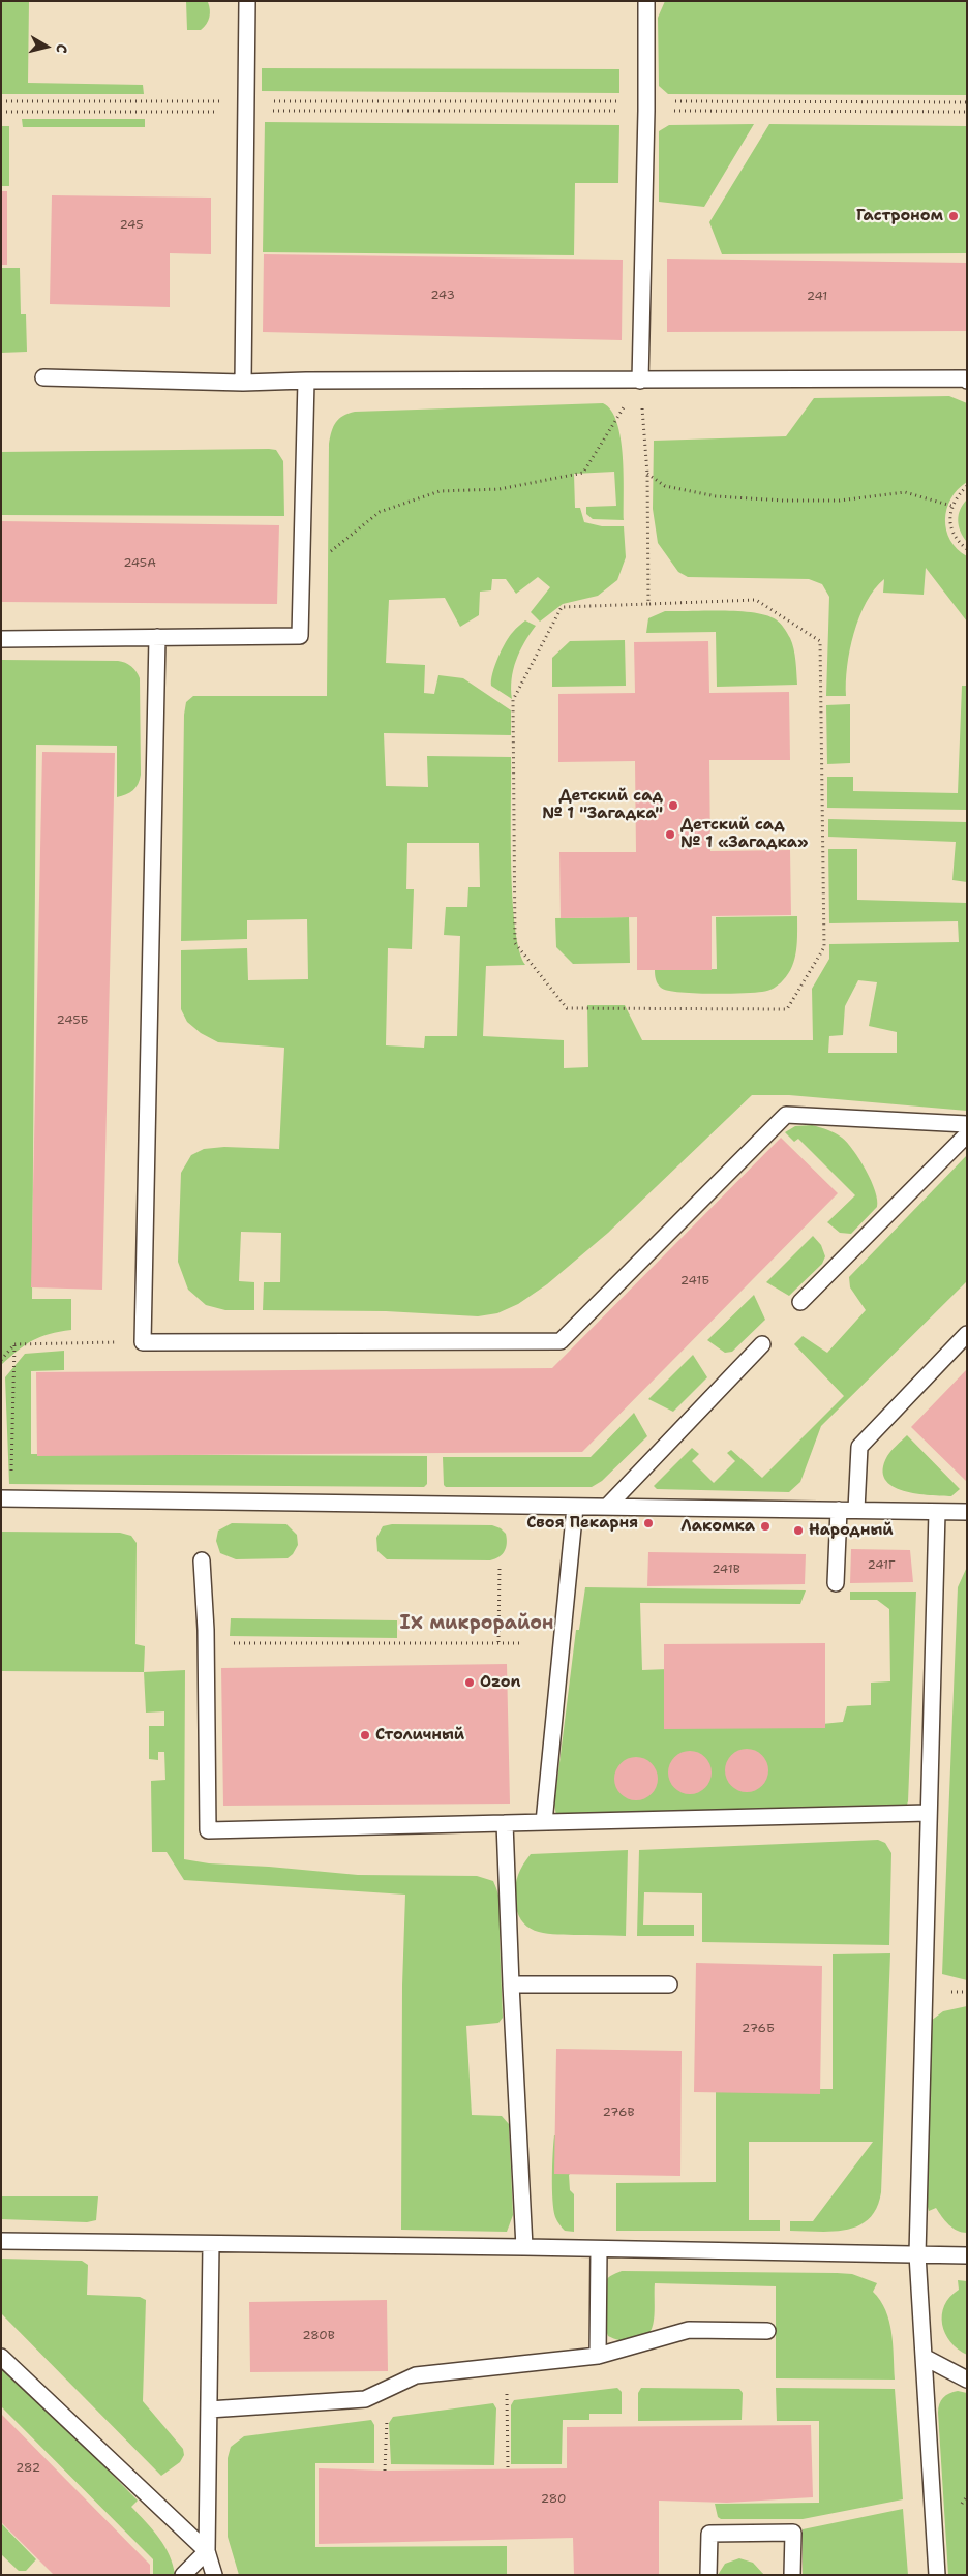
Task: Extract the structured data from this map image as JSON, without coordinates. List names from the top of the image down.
{
  "districts": ["IX микрорайон"],
  "places": [
    "Гастроном",
    "Детский сад № 1 \"Загадка\"",
    "Детский сад № 1 «Загадка»",
    "Своя Пекарня",
    "Лакомка",
    "Народный",
    "Ozon",
    "Столичный"
  ],
  "house_numbers": [
    "245",
    "243",
    "241",
    "245А",
    "245Б",
    "241Б",
    "241Г",
    "241В",
    "276Б",
    "276В",
    "280В",
    "282",
    "280"
  ],
  "north": "right"
}
